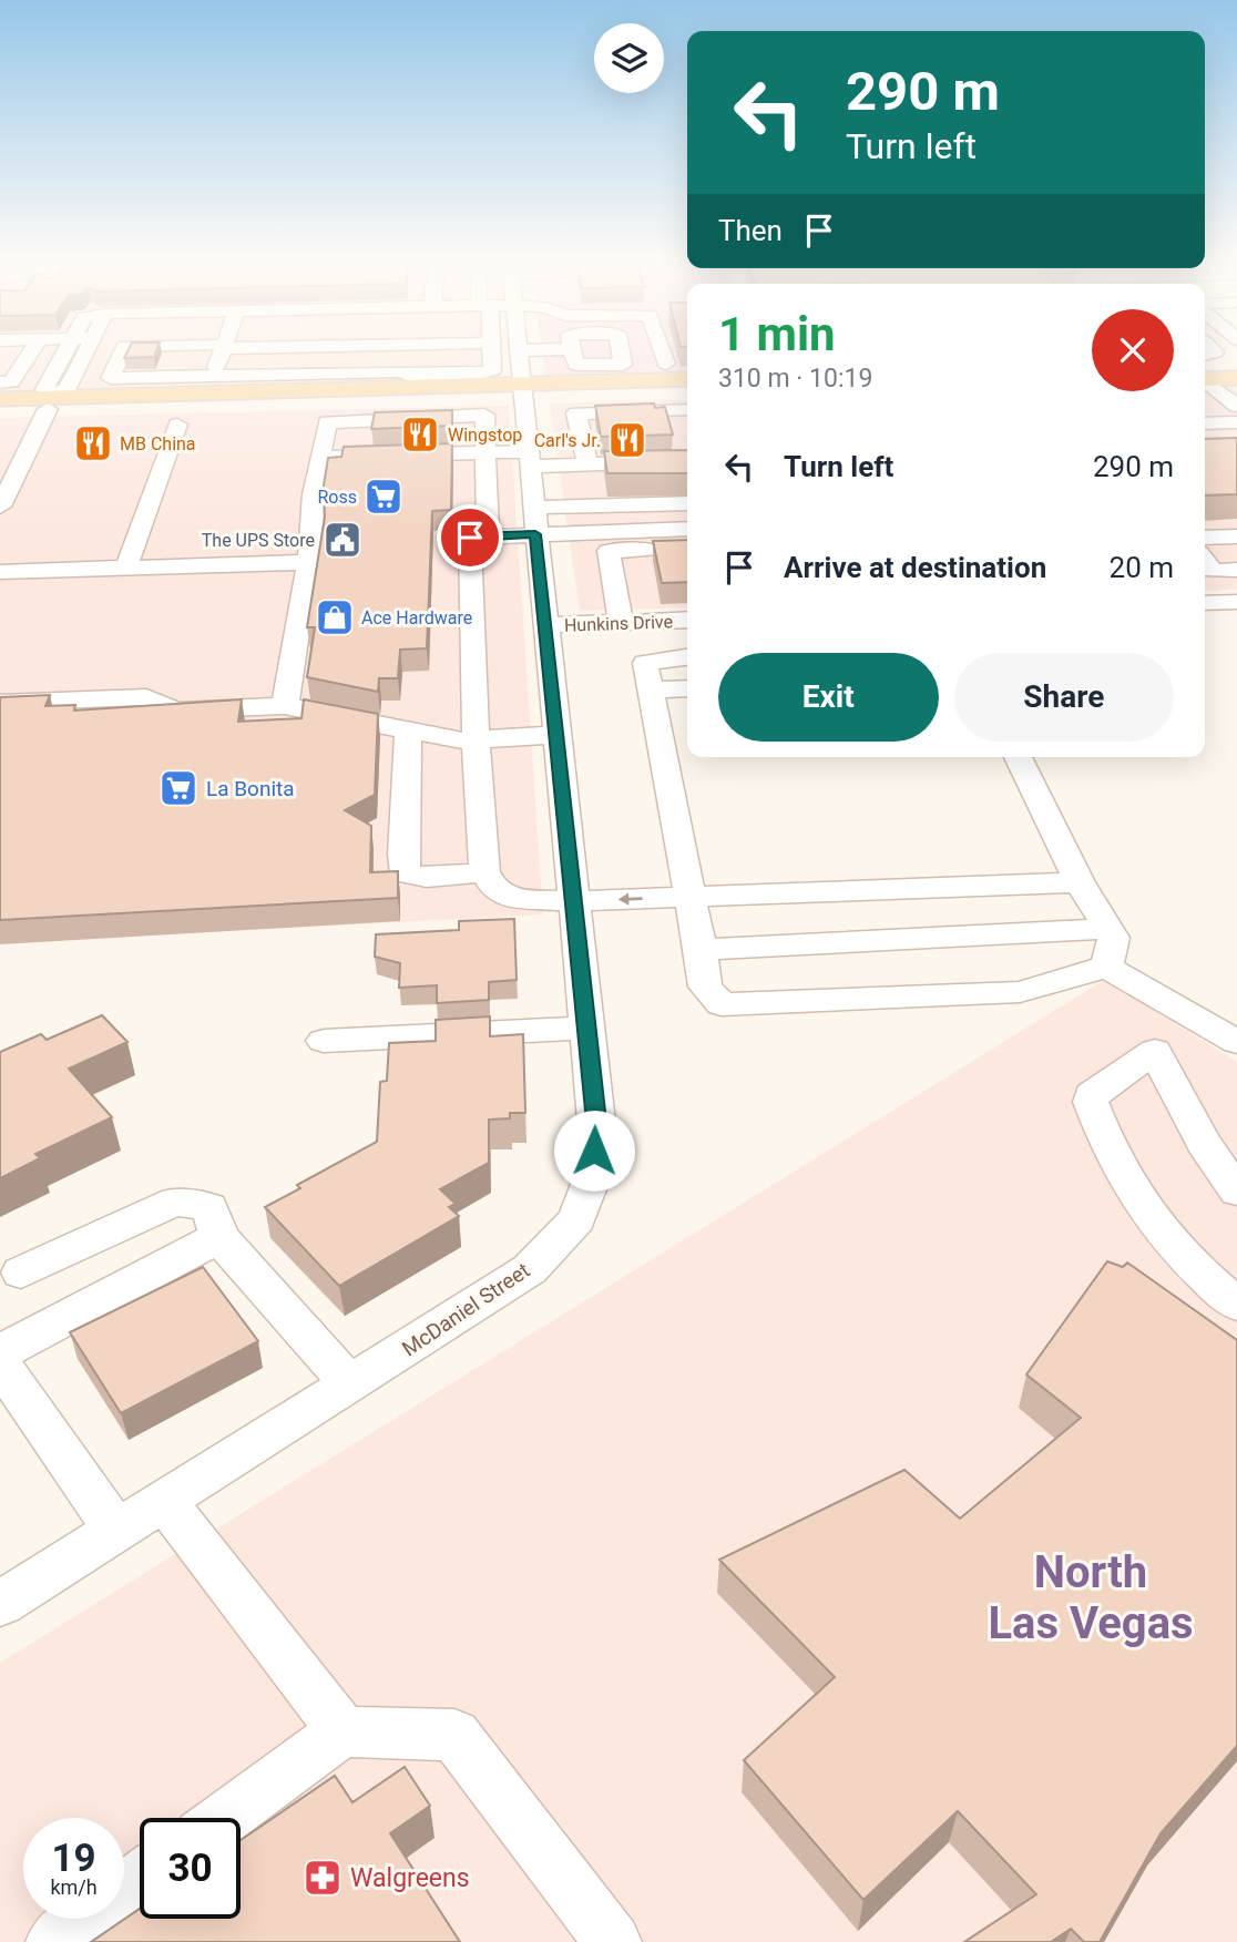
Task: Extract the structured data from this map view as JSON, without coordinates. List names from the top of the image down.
{
  "streets": {
    "street": ["Hunkins Drive", "McDaniel Street"]
  },
  "crossings": [
    ["Hunkins Drive", "McDaniel Street"]
  ],
  "districts": ["North Las Vegas"],
  "places": {
    "restaurant": ["Wingstop", "Carl's Jr.", "MB China"],
    "supermarket": ["Ross", "La Bonita"],
    "public building": ["The UPS Store"],
    "shop": ["Ace Hardware"],
    "pharmacy": ["Walgreens"]
  },
  "page": {
    "turn": ["290 m", "Turn left"],
    "then": "Then",
    "heading": ["1 min", "310 m · 10:19"],
    "list": [
      {
        "name": "Turn left",
        "value": "290 m"
      },
      {
        "name": "Arrive at destination",
        "value": "20 m"
      }
    ],
    "buttons": ["Exit", "Share"],
    "speed": "19 km/h",
    "limit": "30"
  }
}
